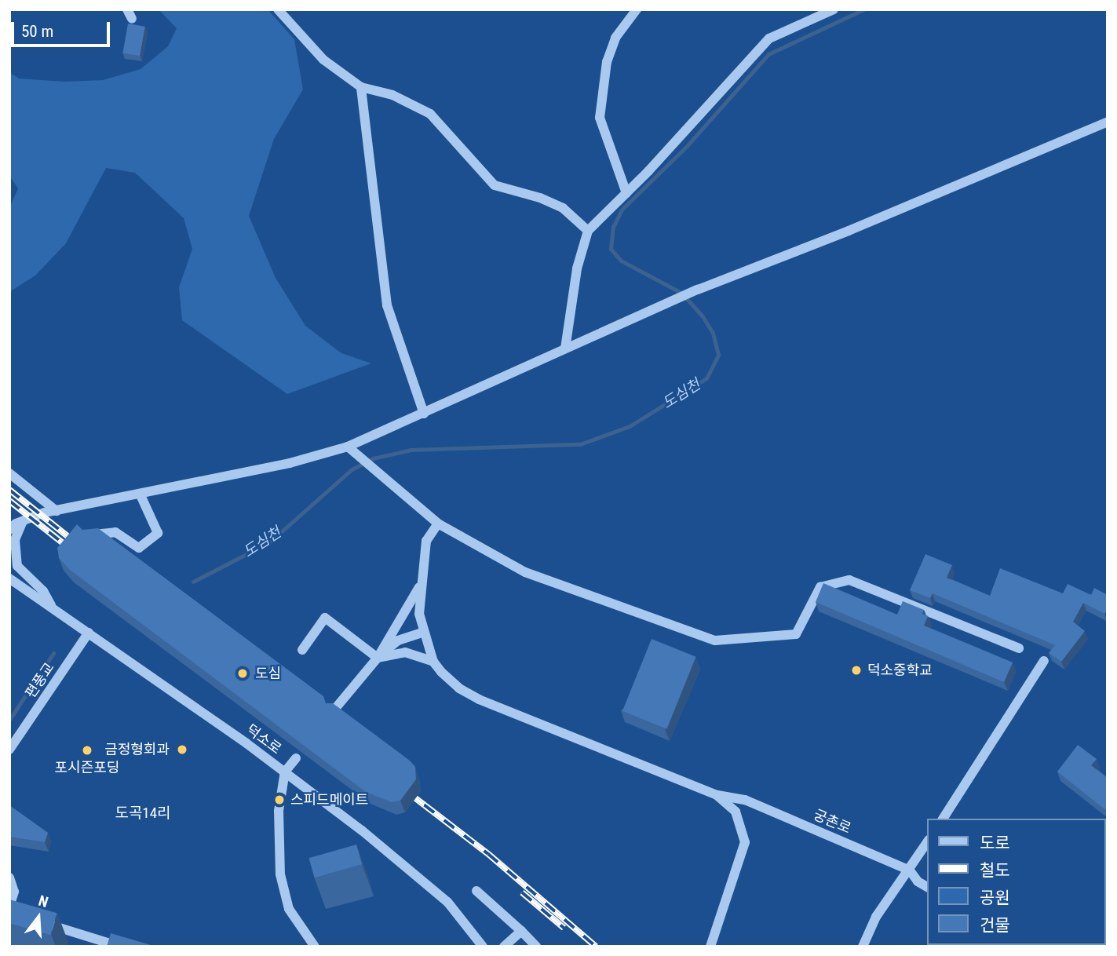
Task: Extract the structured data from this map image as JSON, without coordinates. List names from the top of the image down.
{
  "streets": {
    "street": ["편풍교", "덕소로", "궁촌로"]
  },
  "crossings": [
    ["편풍교", "덕소로"]
  ],
  "districts": ["도곡14리"],
  "water": ["도심천"],
  "places": [
    "덕소중학교",
    "도심",
    "금정형회과",
    "포시즌포딩",
    "스피드메이트"
  ],
  "legend": [
    "도로",
    "철도",
    "공원",
    "건물"
  ],
  "scale_bar": "50 m",
  "north": "top"
}
